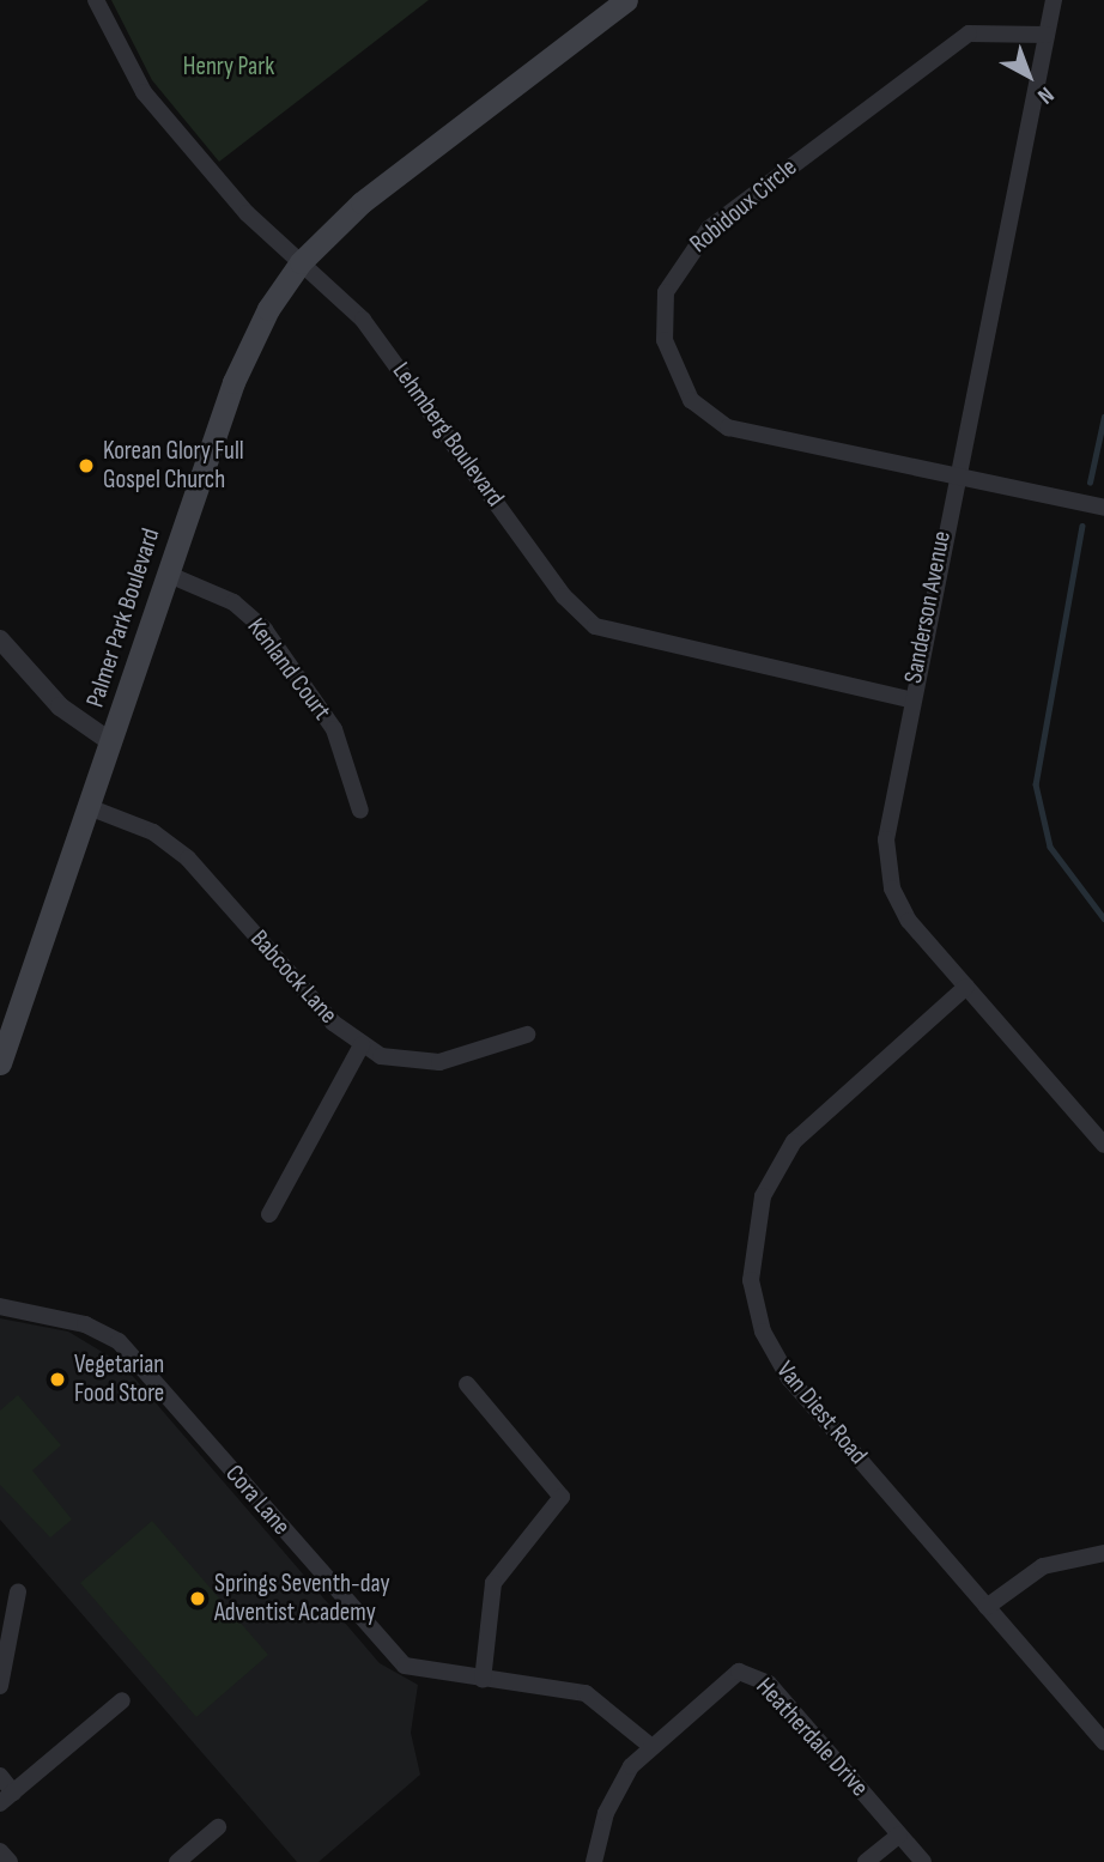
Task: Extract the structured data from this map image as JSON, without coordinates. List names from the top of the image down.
{
  "streets": {
    "main road": ["Palmer Park Boulevard"],
    "street": [
      "Robidoux Circle",
      "Lehmberg Boulevard",
      "Sanderson Avenue",
      "Kenland Court",
      "Babcock Lane",
      "Van Diest Road",
      "Cora Lane",
      "Heatherdale Drive"
    ]
  },
  "crossings": [
    ["Robidoux Circle", "Sanderson Avenue"],
    ["Lehmberg Boulevard", "Sanderson Avenue"],
    ["Lehmberg Boulevard", "Palmer Park Boulevard"],
    ["Sanderson Avenue", "Van Diest Road"],
    ["Palmer Park Boulevard", "Kenland Court"],
    ["Palmer Park Boulevard", "Babcock Lane"],
    ["Cora Lane", "Heatherdale Drive"]
  ],
  "parks": ["Henry Park"],
  "places": ["Korean Glory Full Gospel Church", "Vegetarian Food Store", "Springs Seventh-day Adventist Academy"],
  "north": "bottom right"
}
